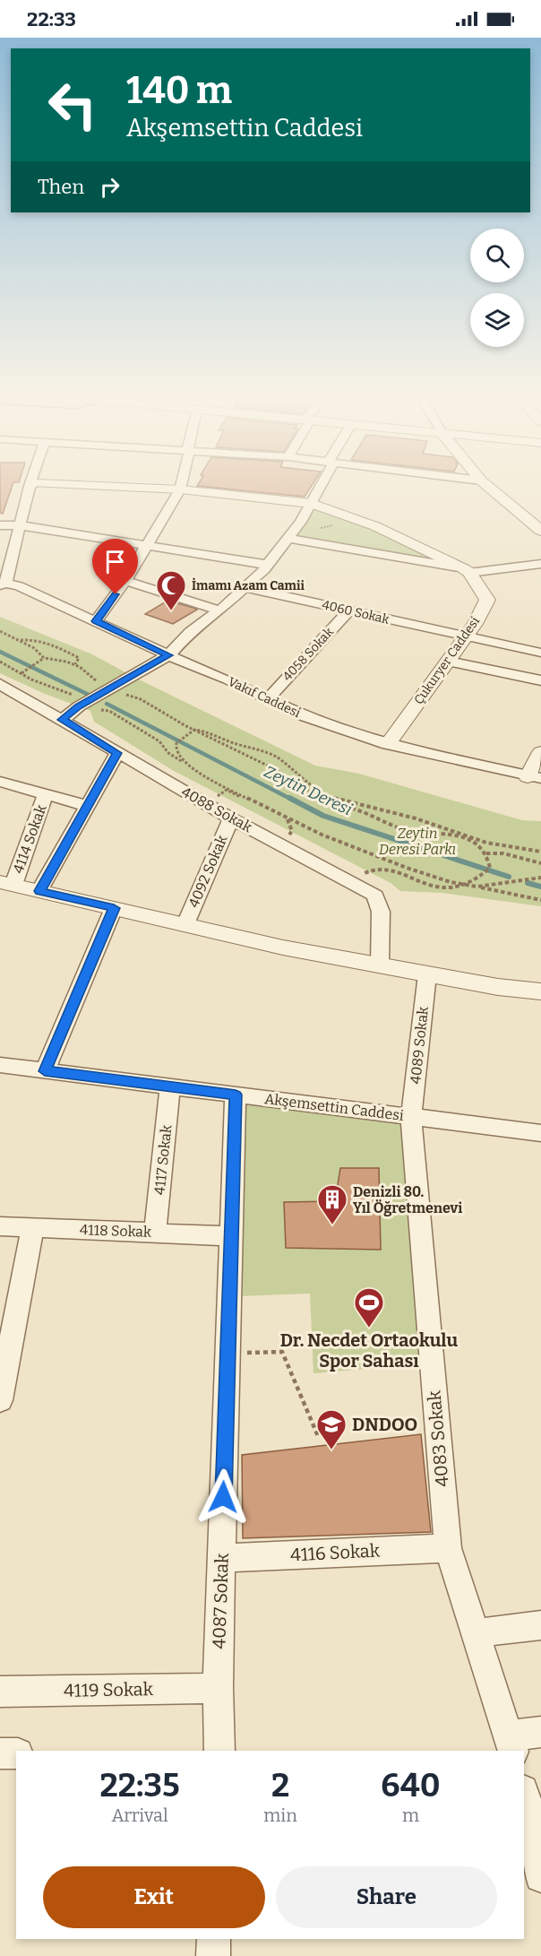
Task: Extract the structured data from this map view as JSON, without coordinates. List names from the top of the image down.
{
  "streets": {
    "street": [
      "4060 Sokak",
      "4058 Sokak",
      "Çukuryer Caddesi",
      "Vakıf Caddesi",
      "4088 Sokak",
      "4114 Sokak",
      "4092 Sokak",
      "4089 Sokak",
      "Akşemsettin Caddesi",
      "4117 Sokak",
      "4118 Sokak",
      "4083 Sokak",
      "4116 Sokak",
      "4087 Sokak",
      "4119 Sokak"
    ]
  },
  "crossings": [
    ["4060 Sokak", "4058 Sokak"],
    ["4060 Sokak", "Çukuryer Caddesi"],
    ["4058 Sokak", "Vakıf Caddesi"],
    ["Çukuryer Caddesi", "Vakıf Caddesi"],
    ["4088 Sokak", "4092 Sokak"],
    ["4089 Sokak", "Akşemsettin Caddesi"],
    ["4089 Sokak", "4083 Sokak"],
    ["Akşemsettin Caddesi", "4117 Sokak"],
    ["Akşemsettin Caddesi", "4083 Sokak"],
    ["Akşemsettin Caddesi", "4087 Sokak"],
    ["4117 Sokak", "4118 Sokak"],
    ["4118 Sokak", "4087 Sokak"],
    ["4083 Sokak", "4116 Sokak"],
    ["4116 Sokak", "4087 Sokak"],
    ["4087 Sokak", "4119 Sokak"]
  ],
  "water": ["Zeytin Deresi"],
  "parks": ["Zeytin Deresi Parkı"],
  "places": {
    "mosque": ["İmamı Azam Camii"],
    "building": ["Denizli 80. Yıl Öğretmenevi"],
    "sports": ["Dr. Necdet Ortaokulu Spor Sahası"],
    "school or university": ["DNDOO"]
  },
  "page": {
    "status": "22:33",
    "turn": ["140 m", "Akşemsettin Caddesi"],
    "then": "Then",
    "eta": [
      "22:35",
      "Arrival",
      "2",
      "min",
      "640",
      "m"
    ],
    "buttons": ["Exit", "Share"]
  }
}
